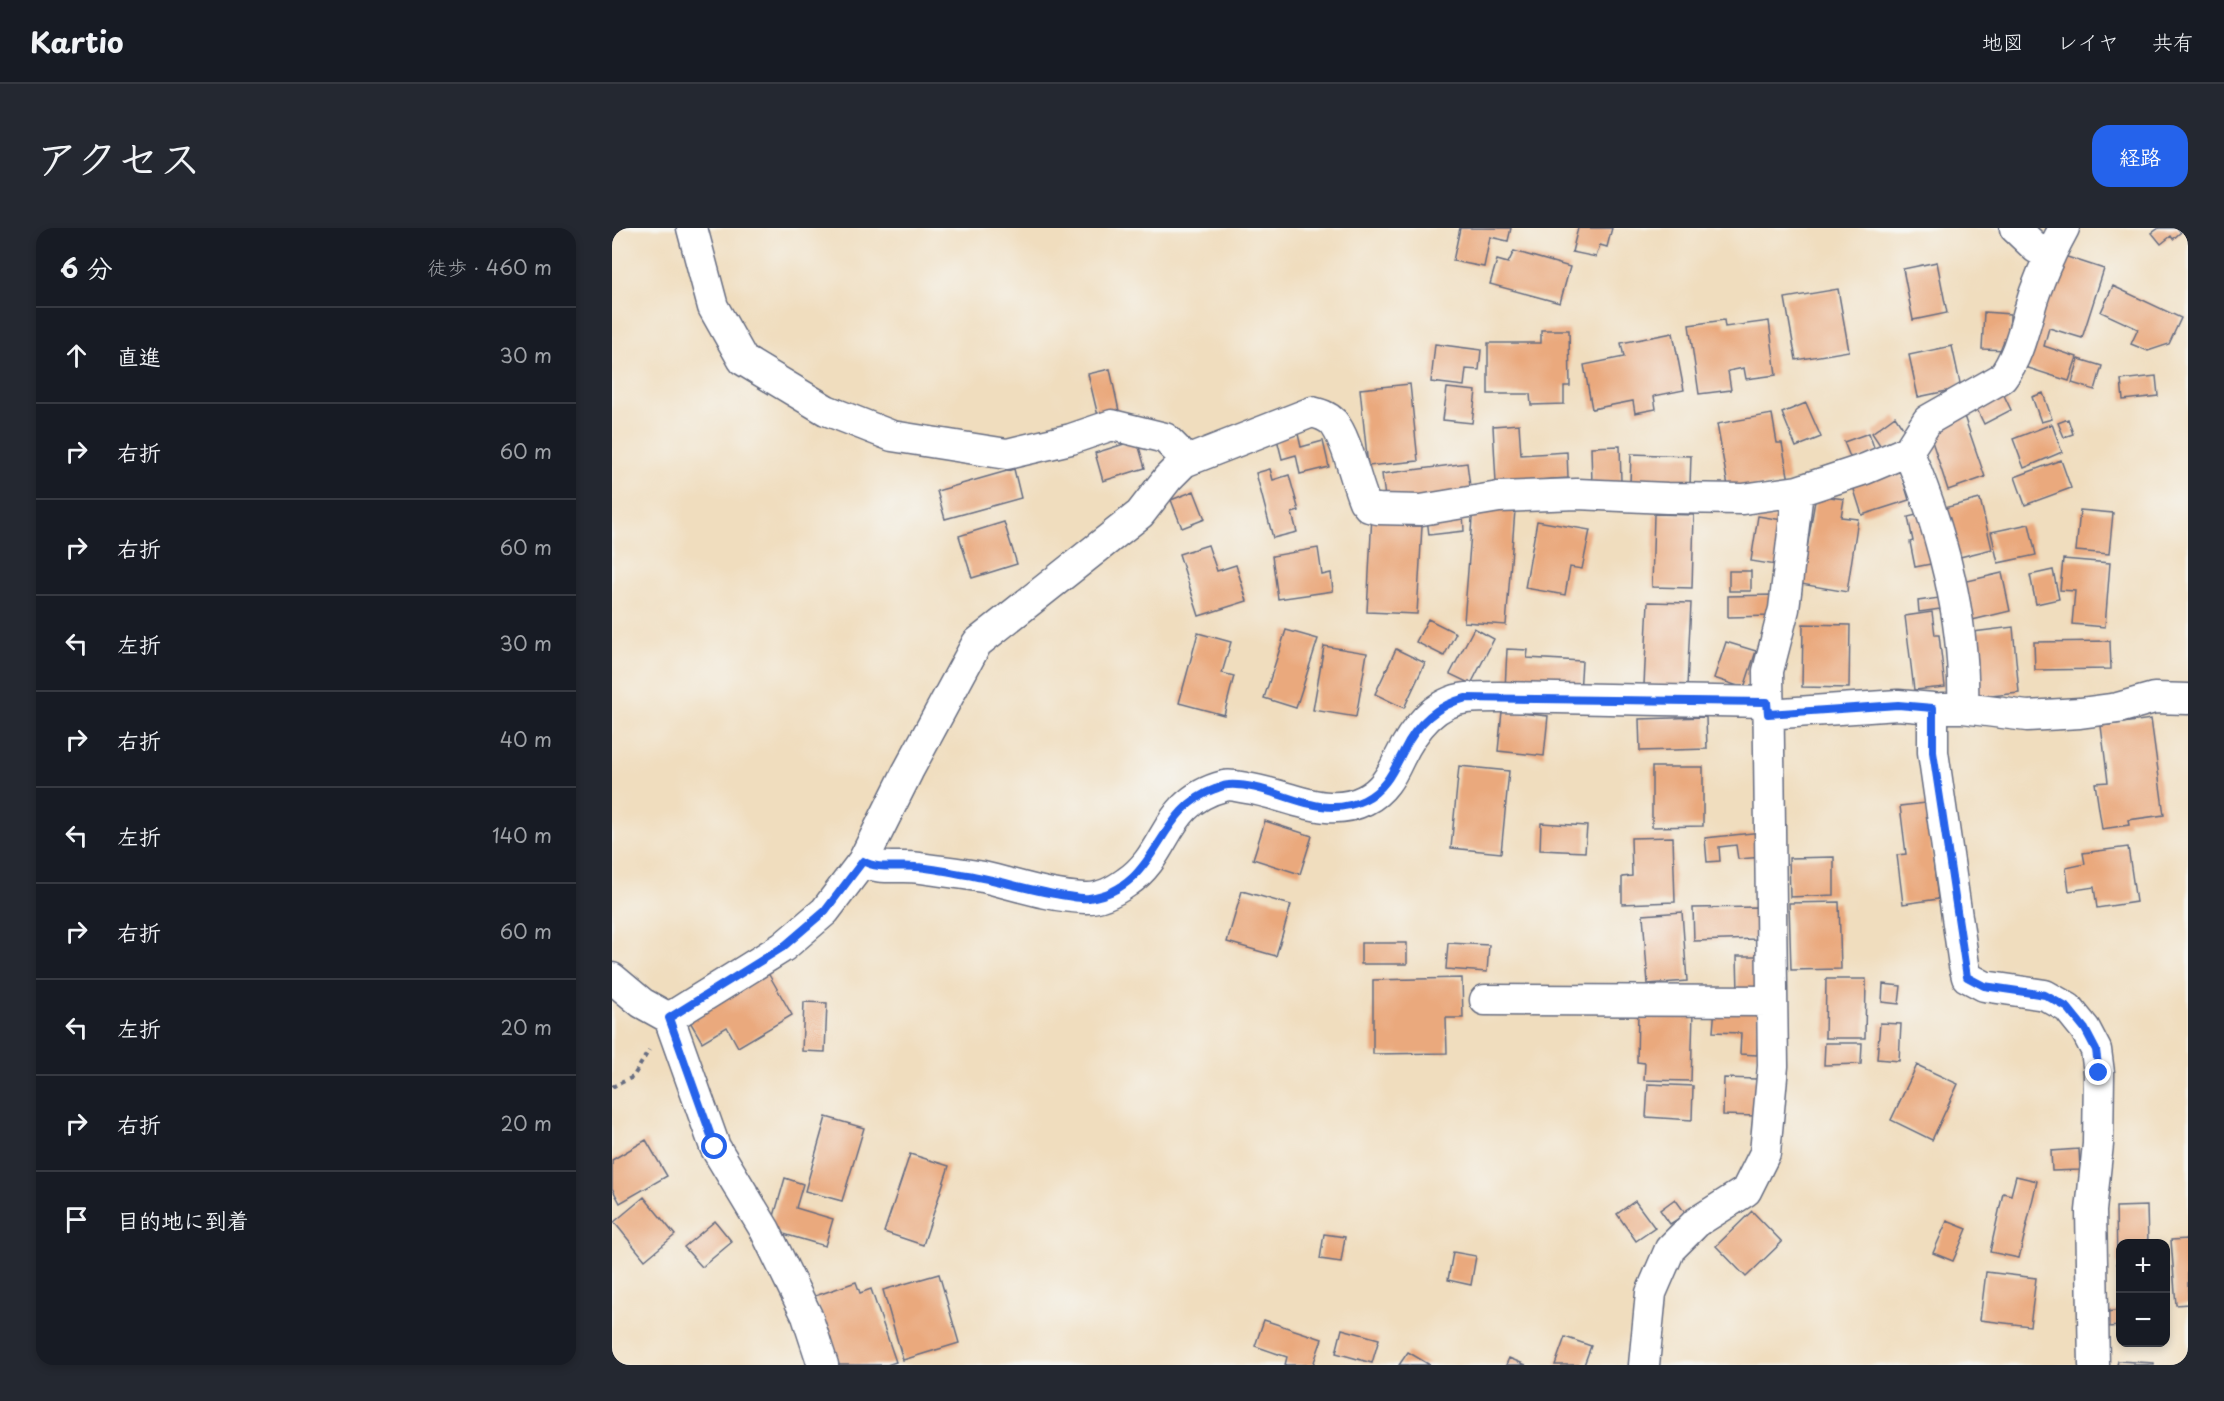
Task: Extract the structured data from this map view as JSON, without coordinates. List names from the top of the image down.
{
  "page": {
    "header": "Kartio",
    "nav": ["地図", "レイヤ", "共有"],
    "title": "アクセス",
    "buttons": "経路",
    "heading": ["6 分", "徒歩 · 460 m"],
    "list": [
      ["直進", "30 m"],
      ["右折", "60 m"],
      ["右折", "60 m"],
      ["左折", "30 m"],
      ["右折", "40 m"],
      ["左折", "140 m"],
      ["右折", "60 m"],
      ["左折", "20 m"],
      ["右折", "20 m"],
      "目的地に到着"
    ],
    "map_buttons": ["+", "−"]
  }
}
